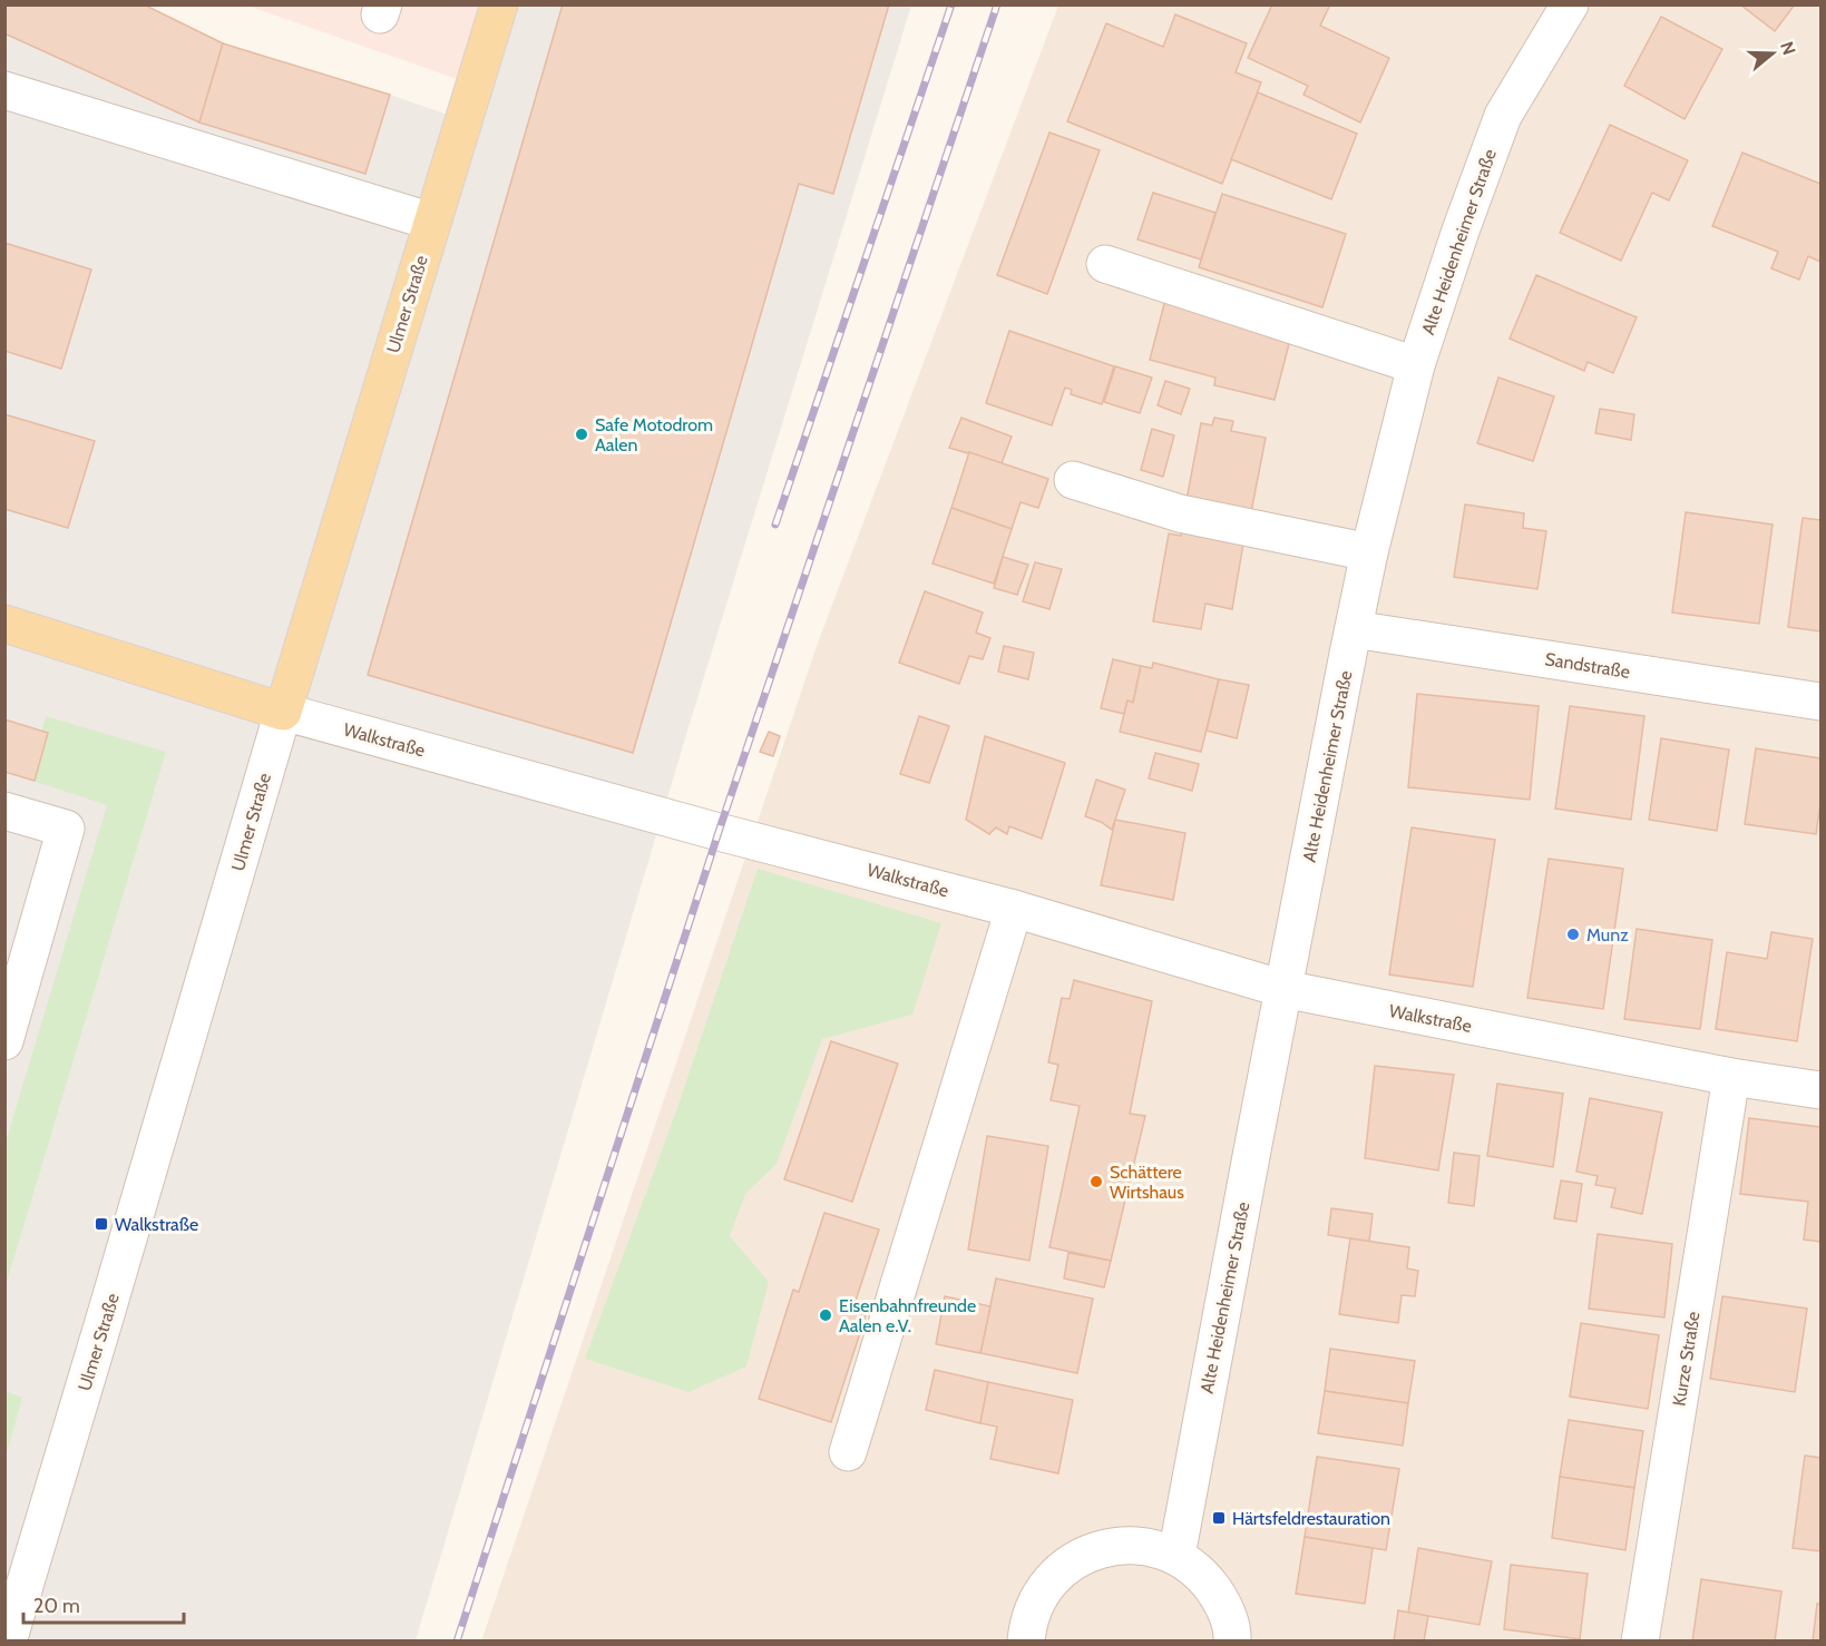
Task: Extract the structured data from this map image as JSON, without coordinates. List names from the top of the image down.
{
  "streets": {
    "main road": ["Ulmer Straße", "Walkstraße"],
    "street": ["Alte Heidenheimer Straße", "Sandstraße", "Kurze Straße"]
  },
  "crossings": [
    ["Alte Heidenheimer Straße", "Sandstraße"],
    ["Alte Heidenheimer Straße", "Walkstraße"],
    ["Ulmer Straße", "Walkstraße"],
    ["Walkstraße", "Kurze Straße"]
  ],
  "places": {
    "other": [
      "Safe Motodrom Aalen",
      "Munz",
      "Schättere Wirtshaus",
      "Eisenbahnfreunde Aalen e.V."
    ],
    "transit": ["Walkstraße", "Härtsfeldrestauration"]
  },
  "scale_bar": "20 m",
  "north": "right"
}
